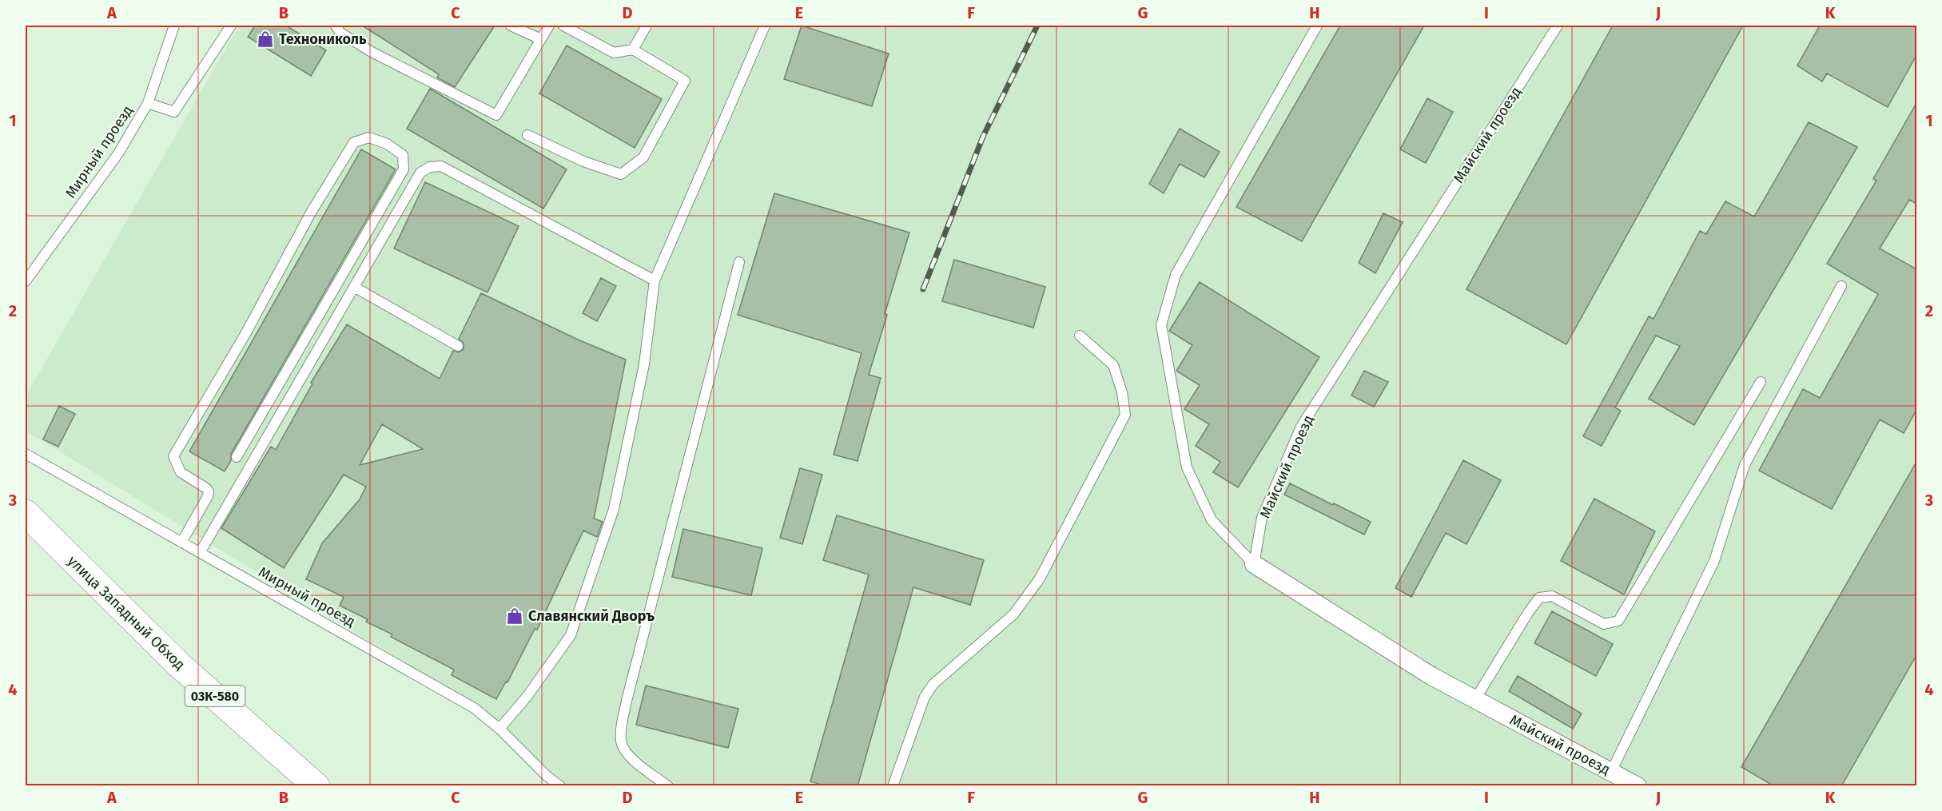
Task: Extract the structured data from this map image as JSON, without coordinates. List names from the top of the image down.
{
  "streets": {
    "highway": ["улица Западный Обход", "03К-580"],
    "street": ["Майский проезд"],
    "lane": ["Мирный проезд"]
  },
  "places": {
    "shop": ["Технониколь", "Cлавянский Дворъ"]
  },
  "grid": {
    "columns": [
      "A",
      "B",
      "C",
      "D",
      "E",
      "F",
      "G",
      "H",
      "I",
      "J",
      "K"
    ],
    "rows": [
      "1",
      "2",
      "3",
      "4"
    ]
  }
}
